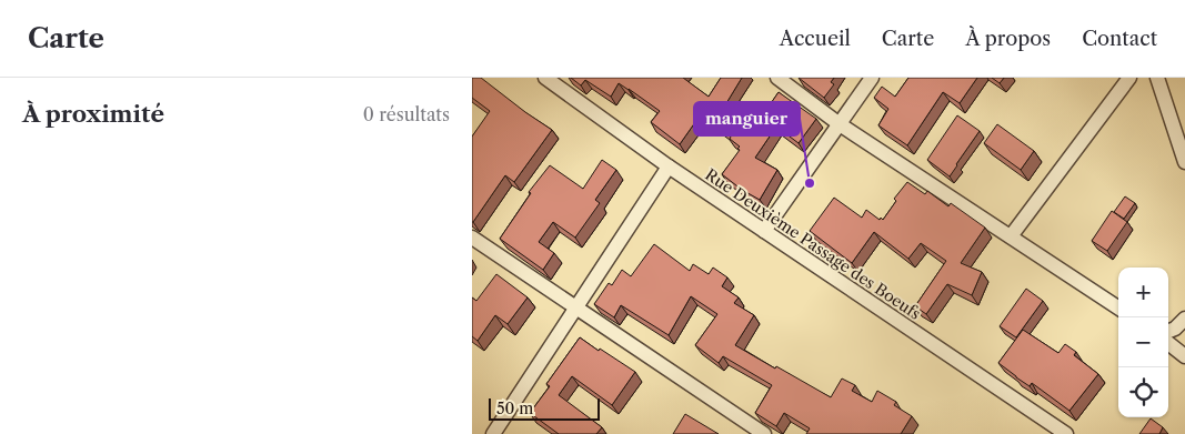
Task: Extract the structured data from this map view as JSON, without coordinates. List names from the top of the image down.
{
  "streets": {
    "street": ["Rue Deuxième Passage des Boeufs"]
  },
  "places": ["manguier"],
  "scale_bar": "50 m",
  "page": {
    "header": "Carte",
    "nav": [
      "Accueil",
      "Carte",
      "À propos",
      "Contact"
    ],
    "heading": ["À proximité", "0 résultats"],
    "map_buttons": ["+", "−"],
    "scale": "50 m"
  }
}
